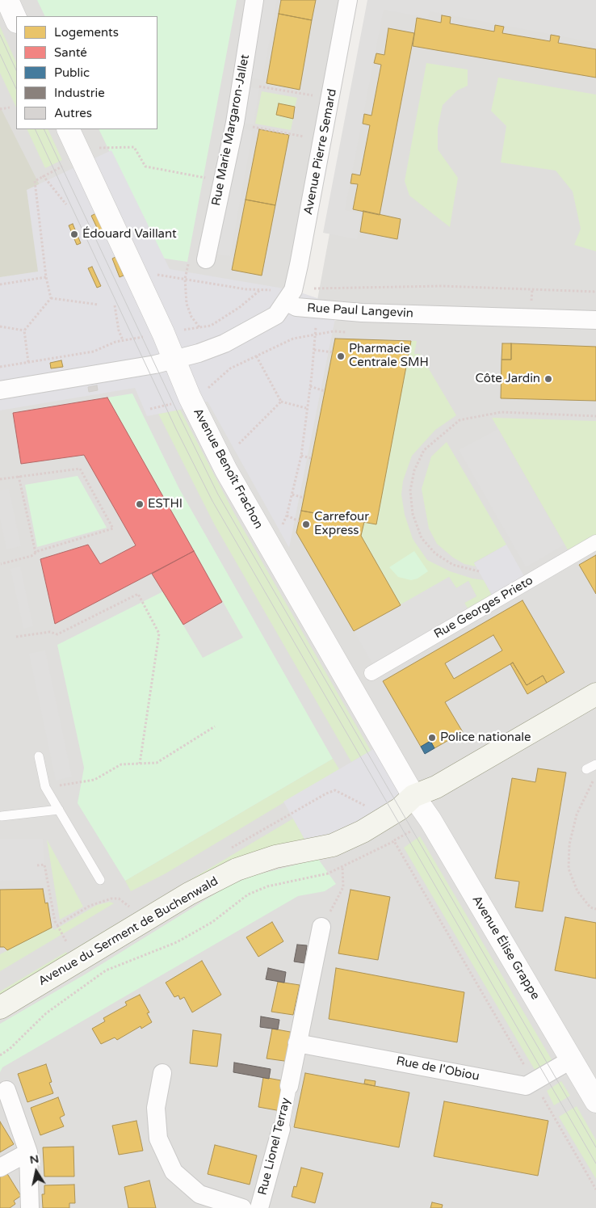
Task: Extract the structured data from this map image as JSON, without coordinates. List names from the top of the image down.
{
  "streets": {
    "main road": ["Avenue du Serment de Buchenwald"],
    "street": [
      "Rue Marie Margaron-Jallet",
      "Avenue Pierre Semard",
      "Rue Paul Langevin",
      "Avenue Benoît Frachon",
      "Rue Georges Prieto",
      "Avenue Élise Grappe",
      "Rue de l'Obiou",
      "Rue Lionel Terray"
    ]
  },
  "crossings": [
    ["Avenue Pierre Semard", "Rue Paul Langevin"],
    ["Avenue Benoît Frachon", "Avenue du Serment de Buchenwald"],
    ["Avenue Benoît Frachon", "Avenue Élise Grappe"],
    ["Avenue du Serment de Buchenwald", "Avenue Élise Grappe"],
    ["Avenue Élise Grappe", "Rue de l'Obiou"]
  ],
  "places": [
    "Édouard Vaillant",
    "Pharmacie Centrale SMH",
    "Côte Jardin",
    "ESTHI",
    "Carrefour Express",
    "Police nationale"
  ],
  "legend": [
    "Logements",
    "Santé",
    "Public",
    "Industrie",
    "Autres"
  ],
  "north": "top"
}
